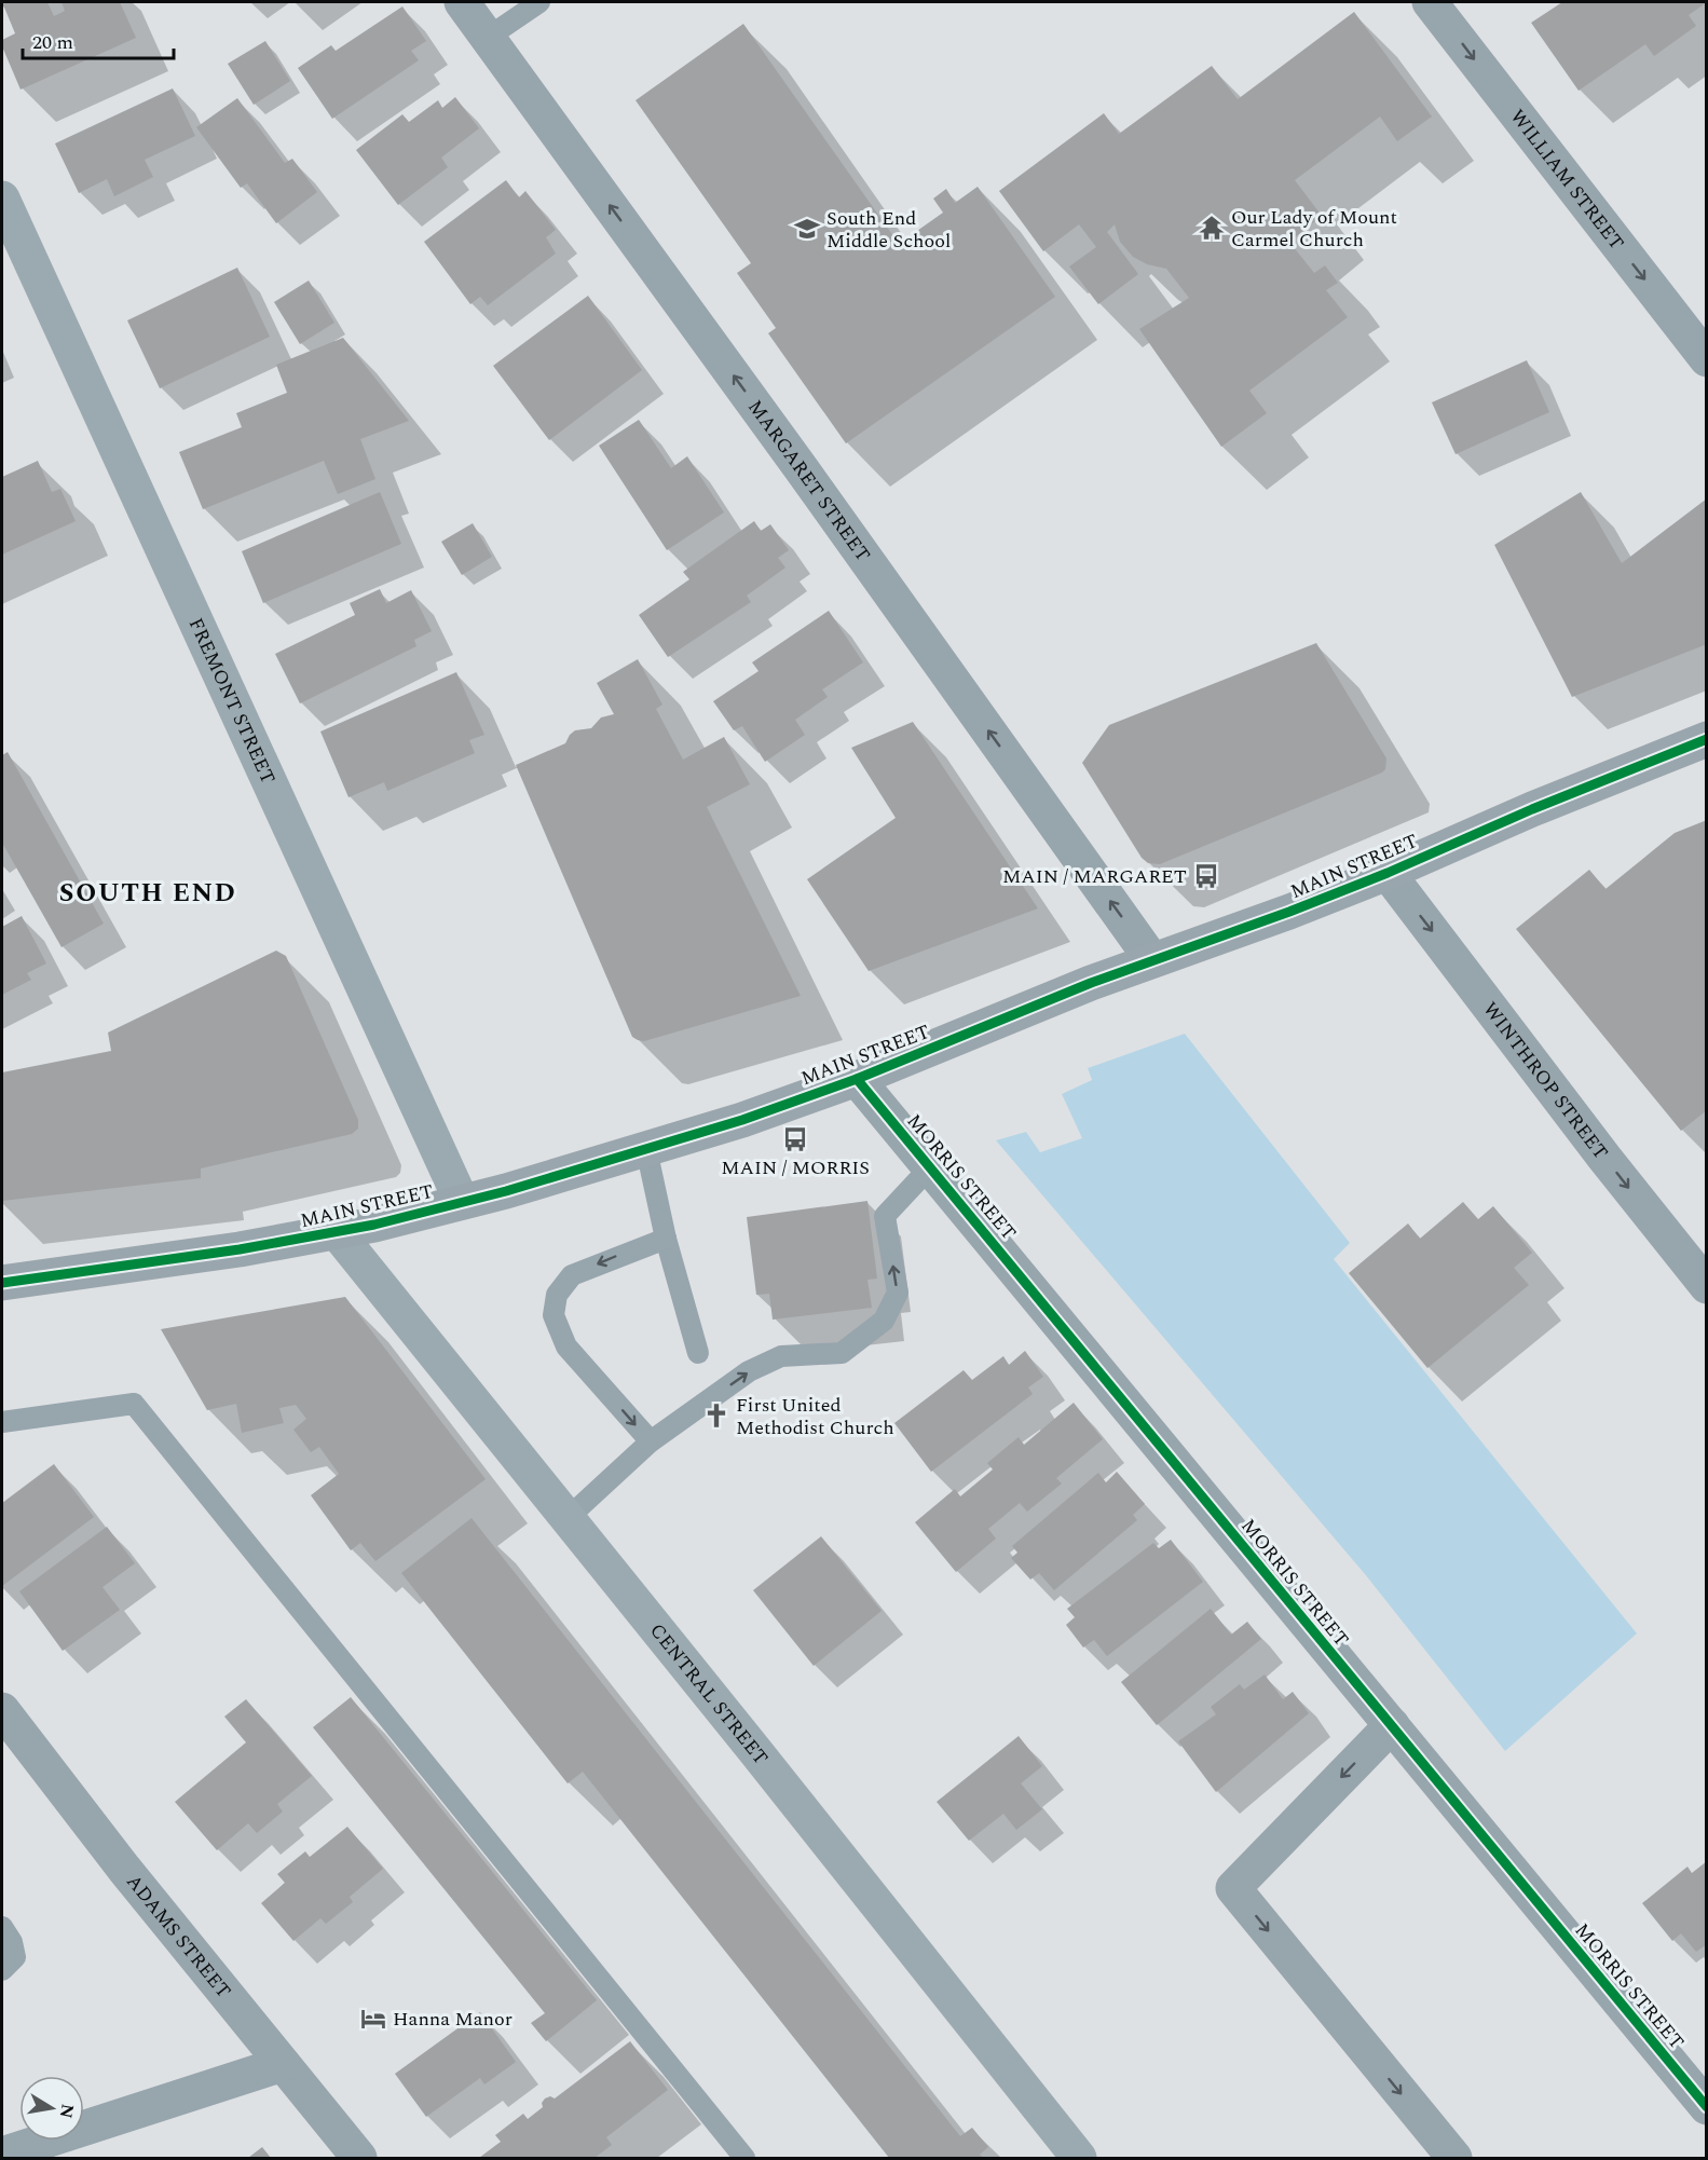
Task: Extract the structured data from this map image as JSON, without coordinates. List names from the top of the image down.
{
  "streets": {
    "main road": ["FREMONT STREET", "MAIN STREET", "CENTRAL STREET"],
    "street": [
      "WILLIAM STREET",
      "MARGARET STREET",
      "WINTHROP STREET",
      "MORRIS STREET",
      "ADAMS STREET"
    ]
  },
  "crossings": [
    ["MARGARET STREET", "MAIN STREET"],
    ["FREMONT STREET", "MAIN STREET"],
    ["MAIN STREET", "WINTHROP STREET"],
    ["MAIN STREET", "MORRIS STREET"],
    ["MAIN STREET", "CENTRAL STREET"]
  ],
  "one_way": ["WILLIAM STREET", "MARGARET STREET", "WINTHROP STREET"],
  "districts": ["SOUTH END"],
  "places": {
    "temple": ["Our Lady of Mount Carmel Church"],
    "school or university": ["South End Middle School"],
    "bus stop": ["MAIN / MARGARET", "MAIN / MORRIS"],
    "church": ["First United Methodist Church"],
    "hotel": ["Hanna Manor"]
  },
  "scale_bar": "20 m",
  "north": "right"
}
